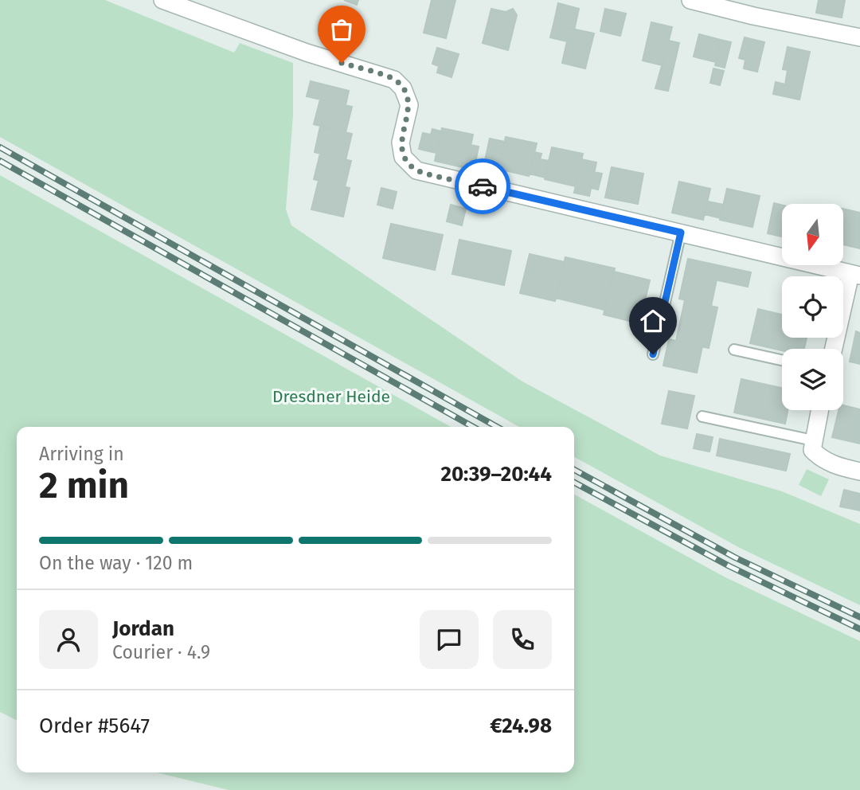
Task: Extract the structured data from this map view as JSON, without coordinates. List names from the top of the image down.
{
  "parks": ["Dresdner Heide"],
  "north": "bottom",
  "page": {
    "heading": ["2 min", "Arriving in", "20:39–20:44"],
    "panel": [
      "Jordan",
      "Courier · 4.9",
      "Order #5647",
      "€24.98"
    ],
    "bar": "On the way · 120 m"
  }
}
